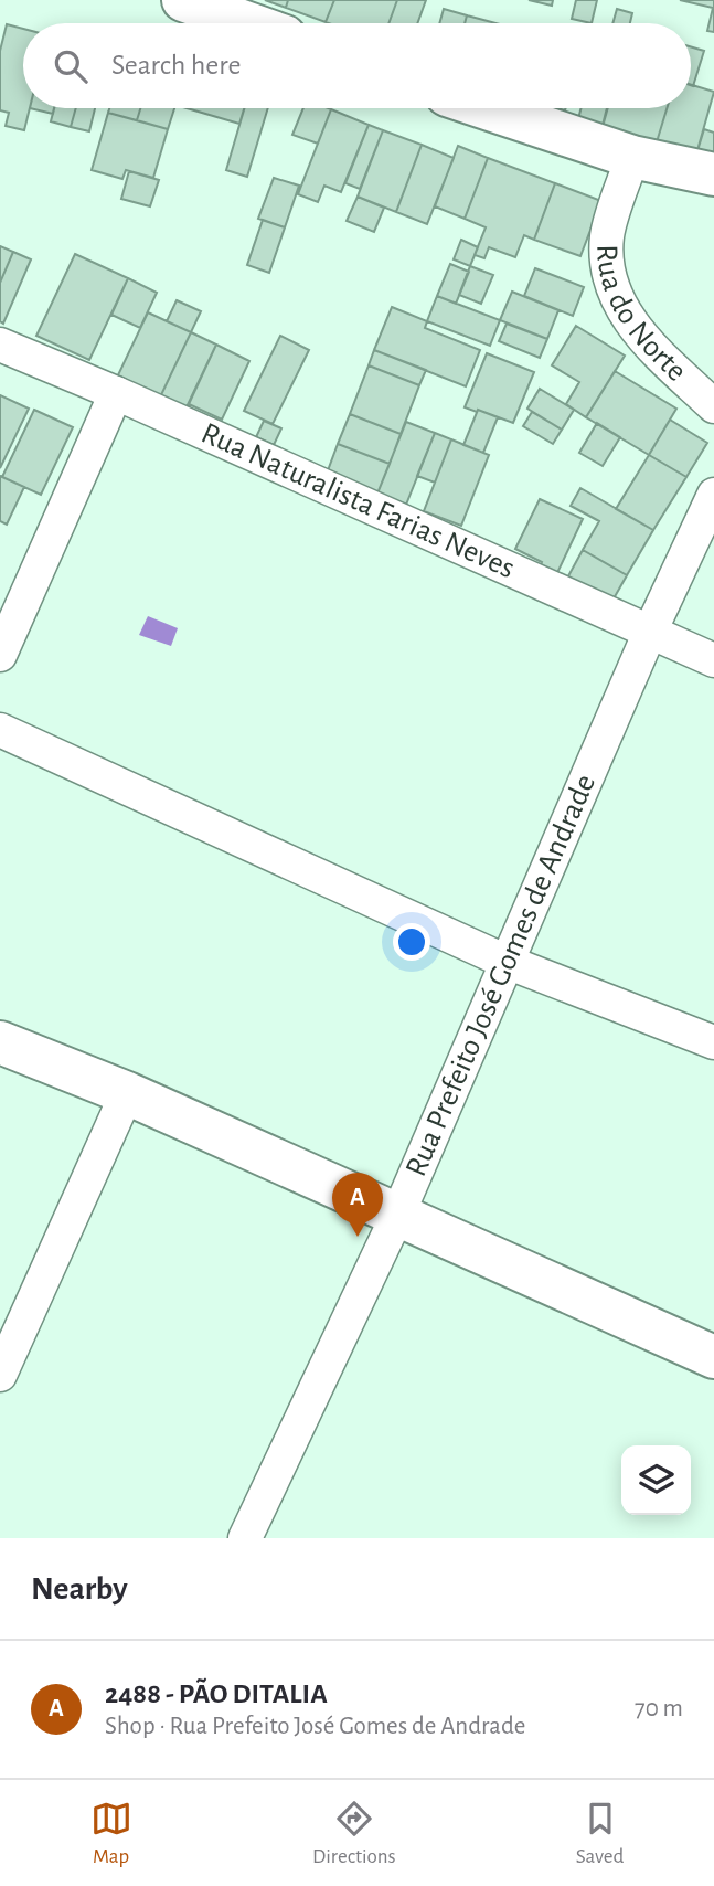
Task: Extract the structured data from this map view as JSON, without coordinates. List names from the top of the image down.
{
  "streets": {
    "street": ["Rua do Norte", "Rua Naturalista Farias Neves", "Rua Prefeito José Gomes de Andrade"]
  },
  "crossings": [
    ["Rua Naturalista Farias Neves", "Rua Prefeito José Gomes de Andrade"]
  ],
  "page": {
    "search": "Search here",
    "pins": "A",
    "heading": "Nearby",
    "list": [
      {
        "mark": "A",
        "name": "2488 - PÃO DITALIA",
        "note": "Shop · Rua Prefeito José Gomes de Andrade",
        "value": "70 m"
      }
    ],
    "nav": ["Map", "Directions", "Saved"]
  }
}
